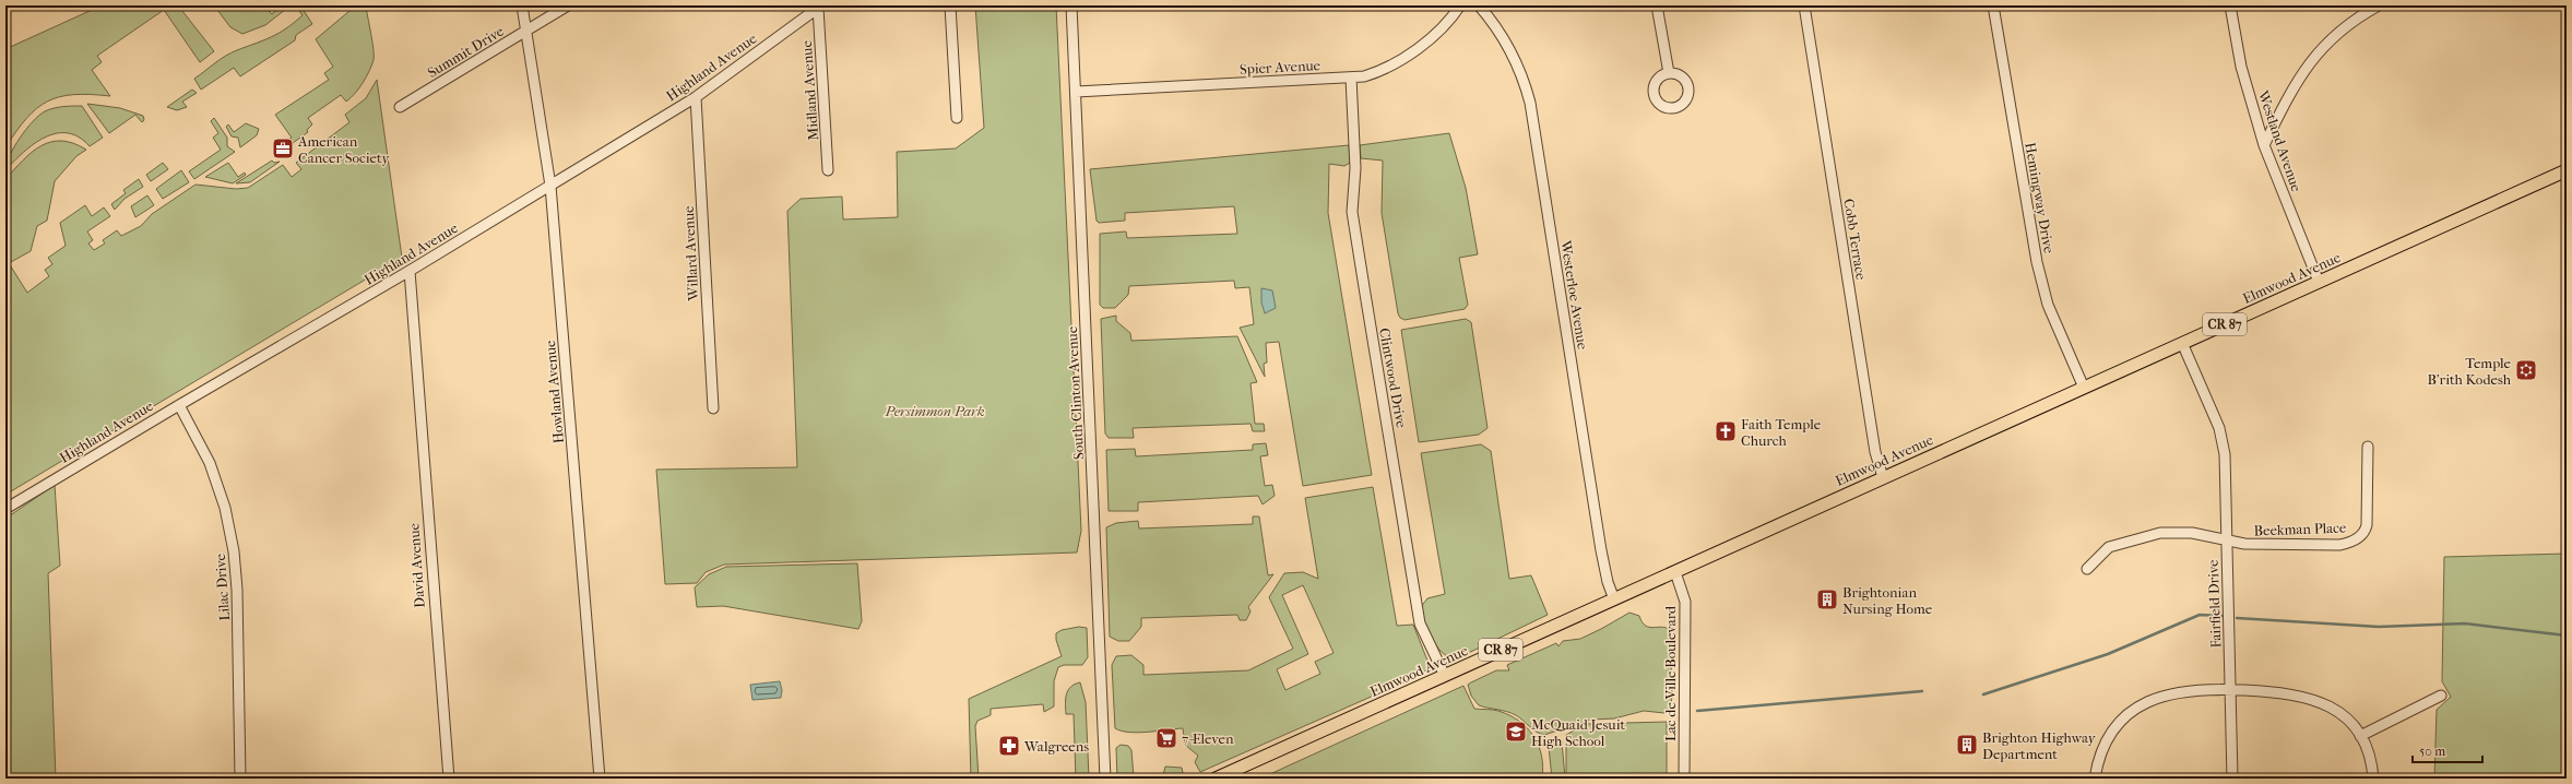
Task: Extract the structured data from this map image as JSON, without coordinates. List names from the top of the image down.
{
  "streets": {
    "main road": ["Elmwood Avenue", "CR 87"],
    "street": [
      "Summit Drive",
      "Highland Avenue",
      "Spier Avenue",
      "Midland Avenue",
      "Westland Avenue",
      "Hemingway Drive",
      "Cobb Terrace",
      "Willard Avenue",
      "Westerloe Avenue",
      "Clintwood Drive",
      "Howland Avenue",
      "South Clinton Avenue",
      "Beekman Place",
      "David Avenue",
      "Lilac Drive",
      "Fairfield Drive",
      "Lac de Ville Boulevard"
    ]
  },
  "crossings": [
    ["Summit Drive", "Howland Avenue"],
    ["Highland Avenue", "Midland Avenue"],
    ["Highland Avenue", "Willard Avenue"],
    ["Highland Avenue", "Howland Avenue"],
    ["Highland Avenue", "David Avenue"],
    ["Highland Avenue", "Lilac Drive"],
    ["Spier Avenue", "Clintwood Drive"],
    ["Spier Avenue", "South Clinton Avenue"],
    ["Westland Avenue", "Elmwood Avenue"],
    ["Hemingway Drive", "Elmwood Avenue"],
    ["Cobb Terrace", "Elmwood Avenue"],
    ["Elmwood Avenue", "Westerloe Avenue"],
    ["Elmwood Avenue", "Clintwood Drive"],
    ["Elmwood Avenue", "Fairfield Drive"],
    ["Elmwood Avenue", "Lac de Ville Boulevard"],
    ["Beekman Place", "Fairfield Drive"]
  ],
  "parks": ["Persimmon Park"],
  "places": {
    "office": ["American Cancer Society"],
    "synagogue": ["Temple B'rith Kodesh"],
    "church": ["Faith Temple Church"],
    "building": ["Brightonian Nursing Home", "Brighton Highway Department"],
    "school or university": ["McQuaid Jesuit High School"],
    "supermarket": ["7-Eleven"],
    "pharmacy": ["Walgreens"]
  },
  "scale_bar": "50 m"
}
